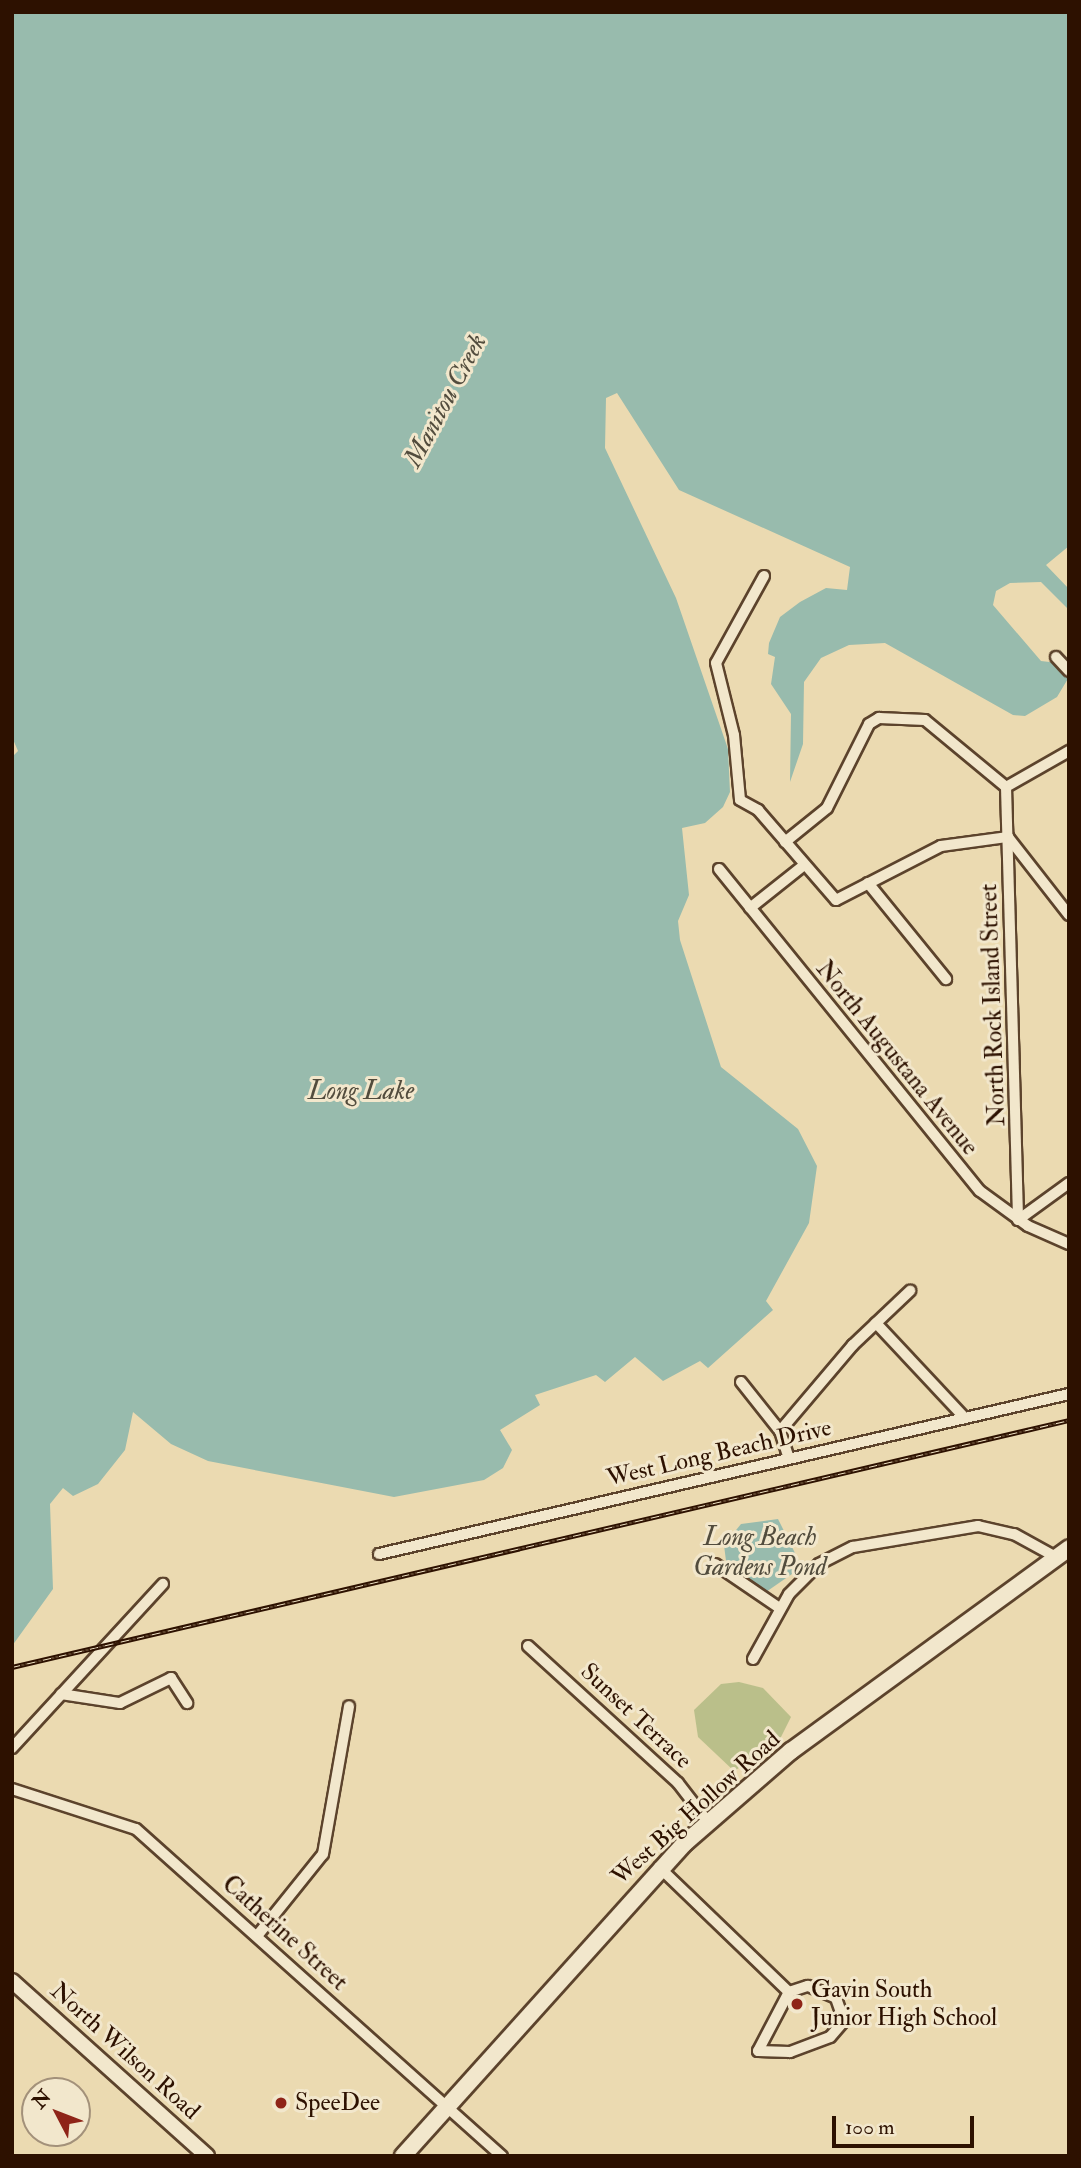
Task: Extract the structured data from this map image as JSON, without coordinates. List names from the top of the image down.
{
  "streets": {
    "main road": ["West Big Hollow Road"],
    "street": [
      "North Rock Island Street",
      "North Augustana Avenue",
      "West Long Beach Drive",
      "Sunset Terrace",
      "Catherine Street",
      "North Wilson Road"
    ]
  },
  "crossings": [
    ["North Rock Island Street", "North Augustana Avenue"],
    ["Sunset Terrace", "West Big Hollow Road"],
    ["West Big Hollow Road", "Catherine Street"]
  ],
  "water": ["Manitou Creek", "Long Lake", "Long Beach Gardens Pond"],
  "places": ["Gavin South Junior High School", "SpeeDee"],
  "scale_bar": "100 m",
  "north": "top left"
}
